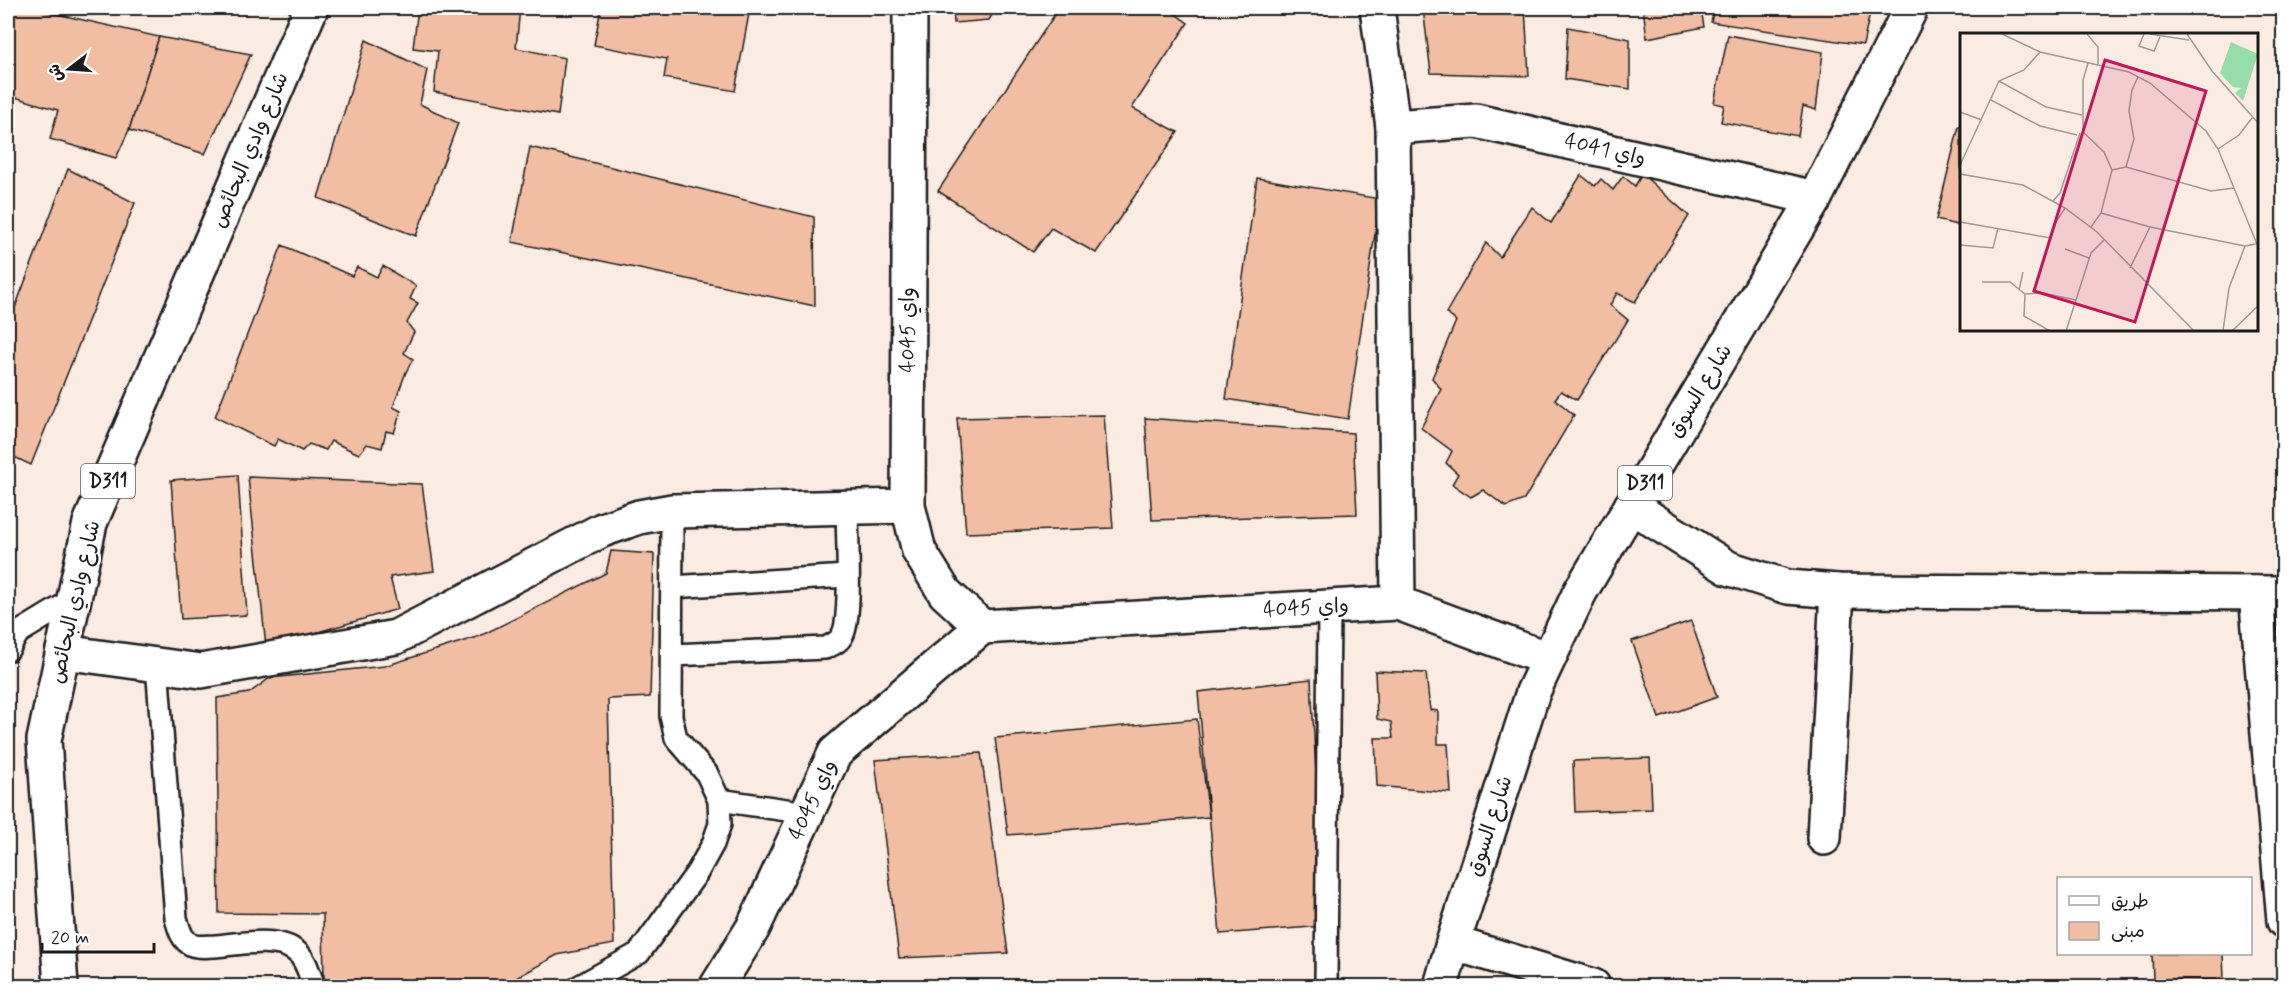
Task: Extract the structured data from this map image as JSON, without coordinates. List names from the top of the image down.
{
  "streets": {
    "street": [
      "شارع وادي البحائص",
      "واي 4041",
      "واي 4045",
      "شارع السوق",
      "D311"
    ]
  },
  "crossings": [
    ["واي 4041", "شارع السوق"],
    ["واي 4045", "شارع السوق"]
  ],
  "legend": ["طريق", "مبنى"],
  "scale_bar": "20 m",
  "north": "left"
}
